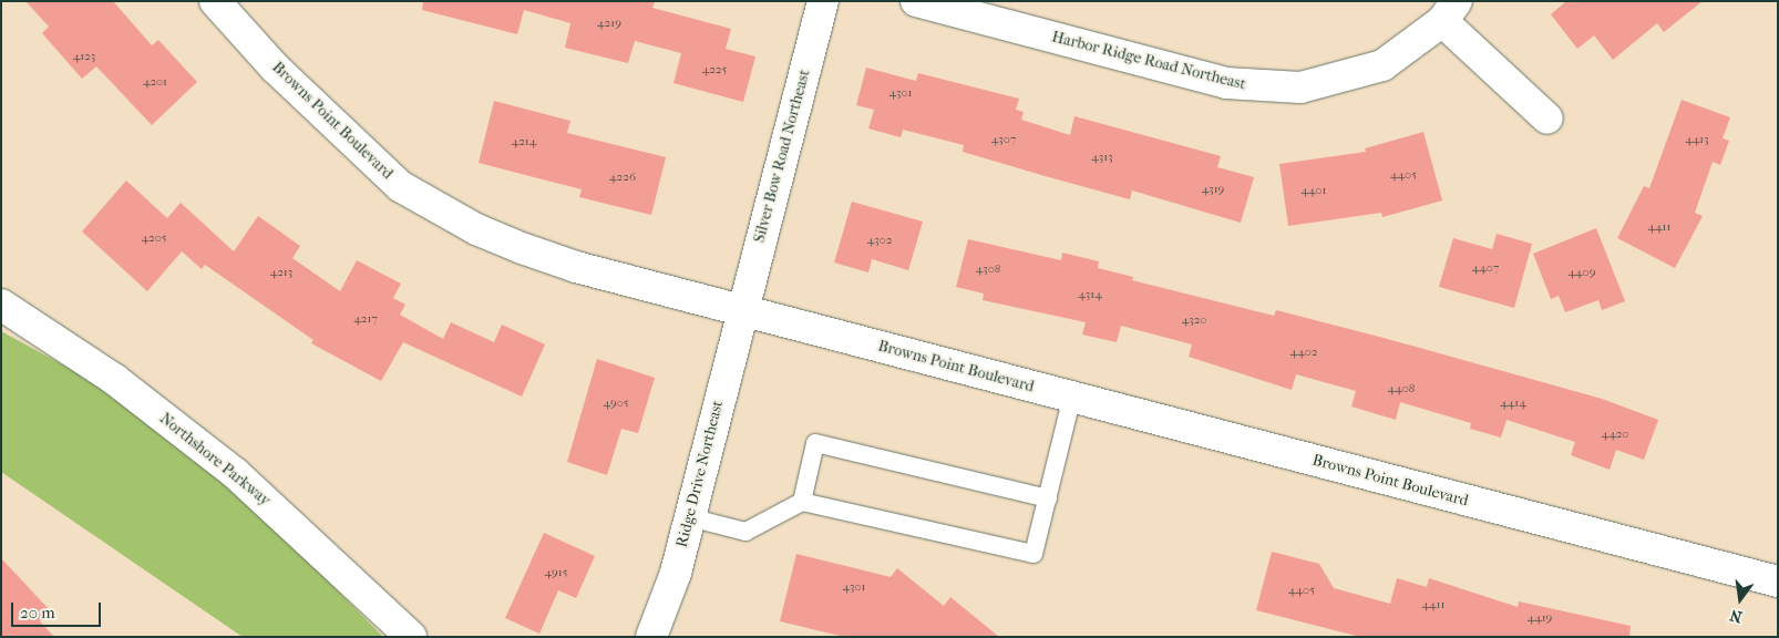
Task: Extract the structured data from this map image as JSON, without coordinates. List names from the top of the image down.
{
  "streets": {
    "street": [
      "Harbor Ridge Road Northeast",
      "Browns Point Boulevard",
      "Silver Bow Road Northeast",
      "Northshore Parkway",
      "Ridge Drive Northeast"
    ]
  },
  "crossings": [
    ["Browns Point Boulevard", "Silver Bow Road Northeast"],
    ["Browns Point Boulevard", "Ridge Drive Northeast"],
    ["Silver Bow Road Northeast", "Ridge Drive Northeast"]
  ],
  "house_numbers": [
    "4219",
    "4123",
    "4225",
    "4201",
    "4301",
    "4307",
    "4413",
    "4214",
    "4313",
    "4405",
    "4226",
    "4319",
    "4401",
    "4411",
    "4205",
    "4302",
    "4407",
    "4308",
    "4213",
    "4409",
    "4314",
    "4217",
    "4320",
    "4402",
    "4408",
    "4905",
    "4414",
    "4420",
    "4915",
    "4301",
    "4405",
    "4411",
    "4419"
  ],
  "scale_bar": "20 m",
  "north": "bottom"
}
